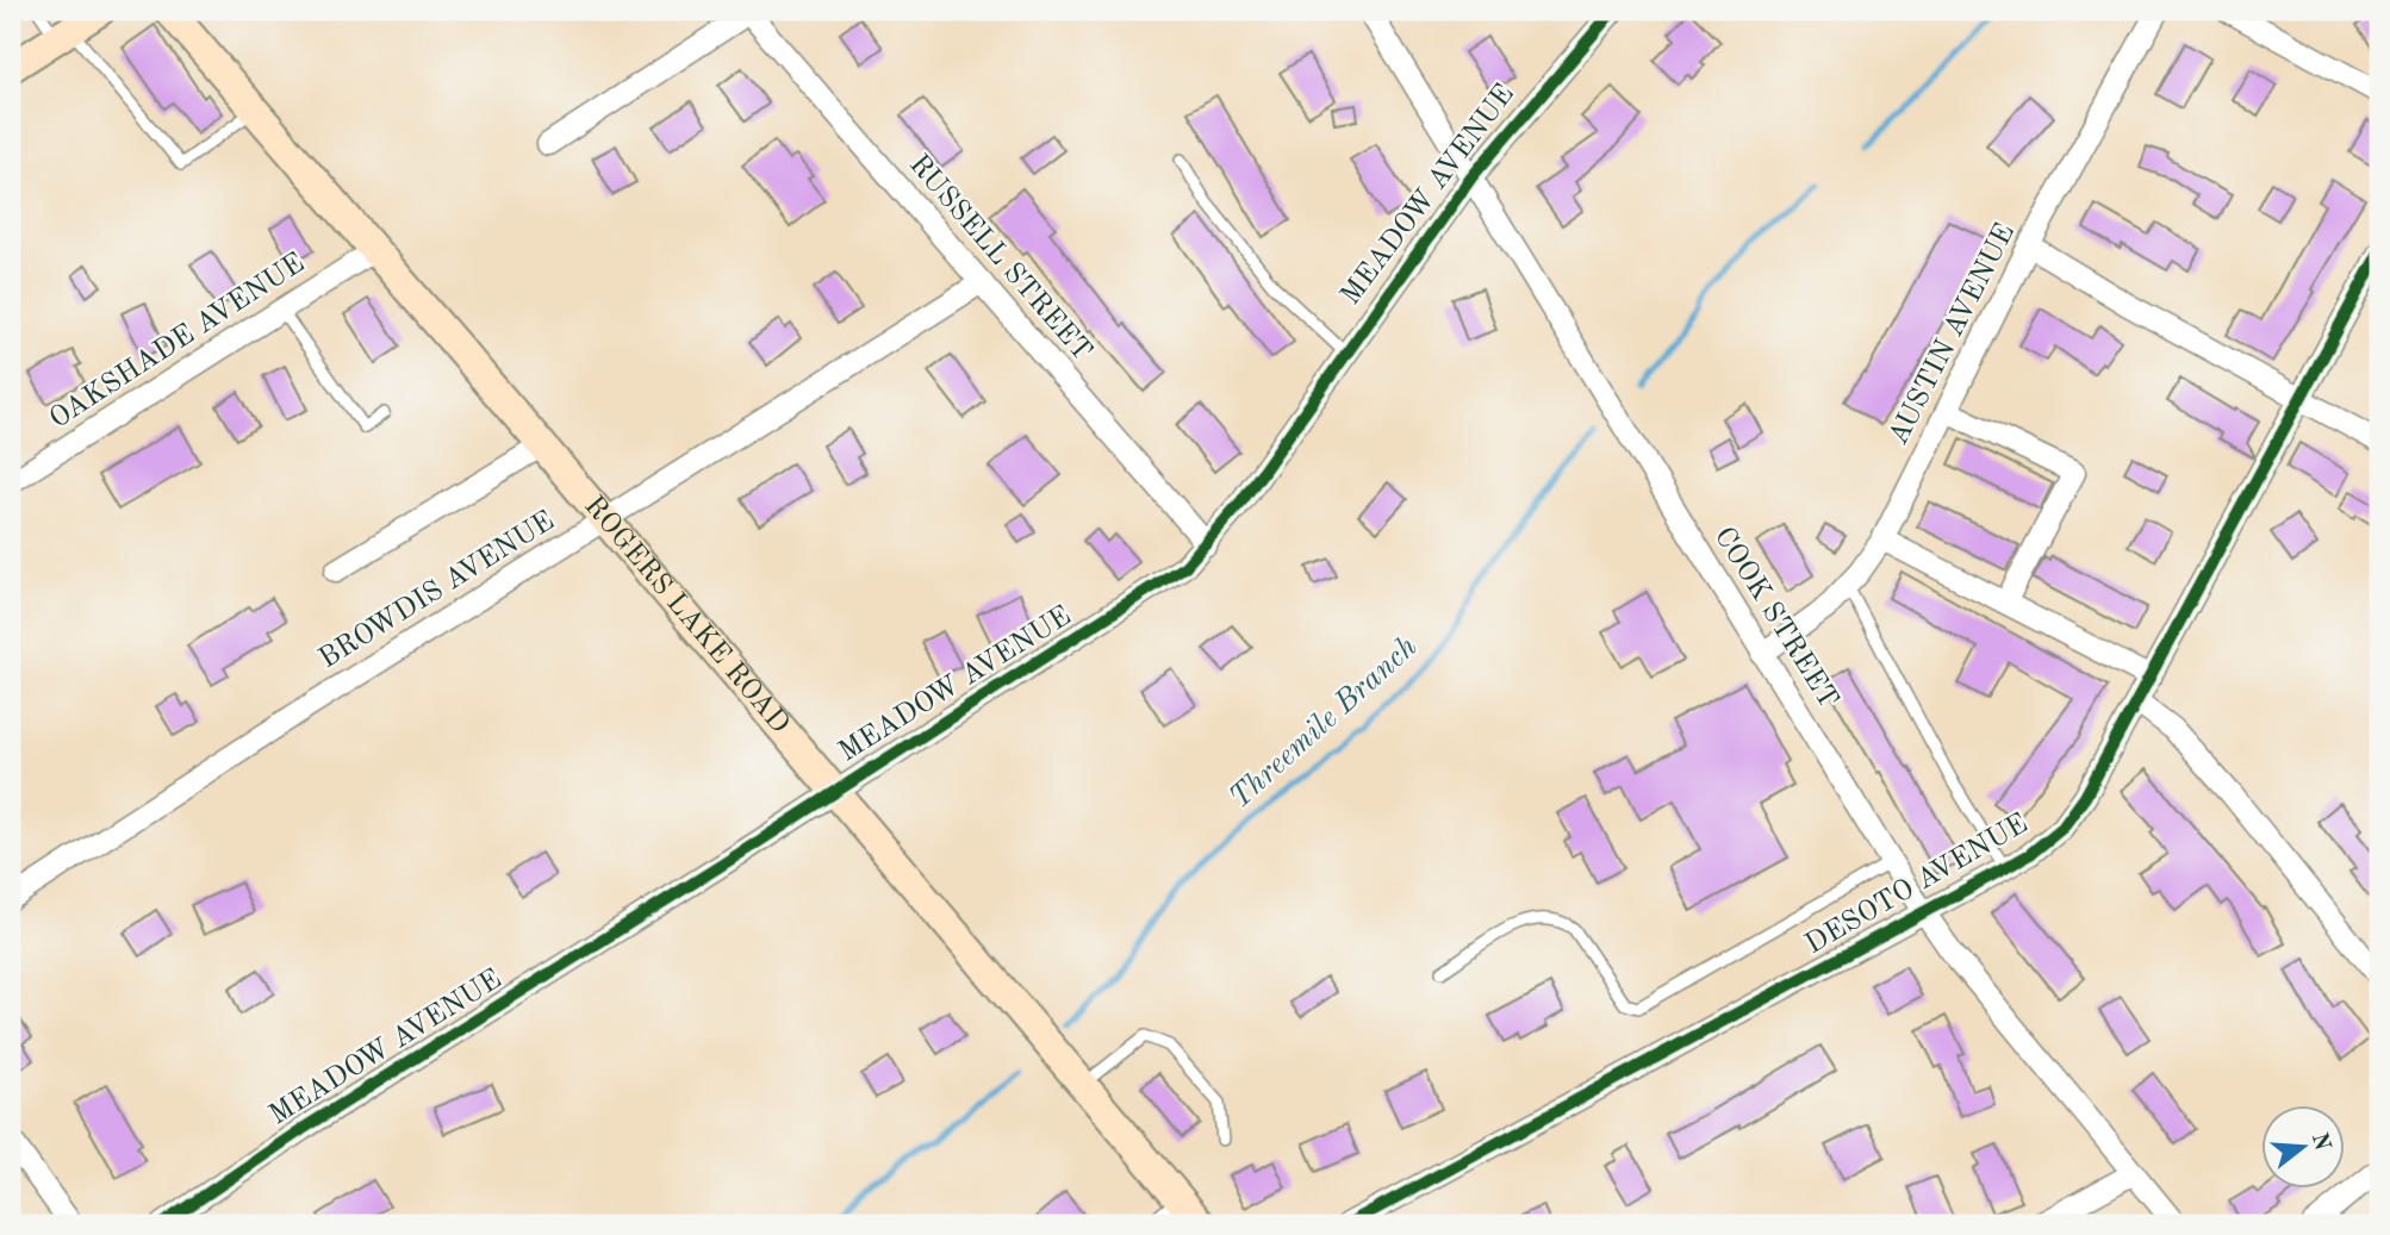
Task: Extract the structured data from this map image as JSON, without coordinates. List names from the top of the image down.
{
  "streets": {
    "main road": ["ROGERS LAKE ROAD"],
    "street": [
      "MEADOW AVENUE",
      "RUSSELL STREET",
      "AUSTIN AVENUE",
      "OAKSHADE AVENUE",
      "BROWDIS AVENUE",
      "COOK STREET",
      "DESOTO AVENUE"
    ]
  },
  "crossings": [
    ["MEADOW AVENUE", "RUSSELL STREET"],
    ["MEADOW AVENUE", "ROGERS LAKE ROAD"],
    ["MEADOW AVENUE", "COOK STREET"],
    ["RUSSELL STREET", "BROWDIS AVENUE"],
    ["AUSTIN AVENUE", "COOK STREET"],
    ["OAKSHADE AVENUE", "ROGERS LAKE ROAD"],
    ["BROWDIS AVENUE", "ROGERS LAKE ROAD"],
    ["COOK STREET", "DESOTO AVENUE"]
  ],
  "water": ["Threemile Branch"],
  "north": "right"
}
